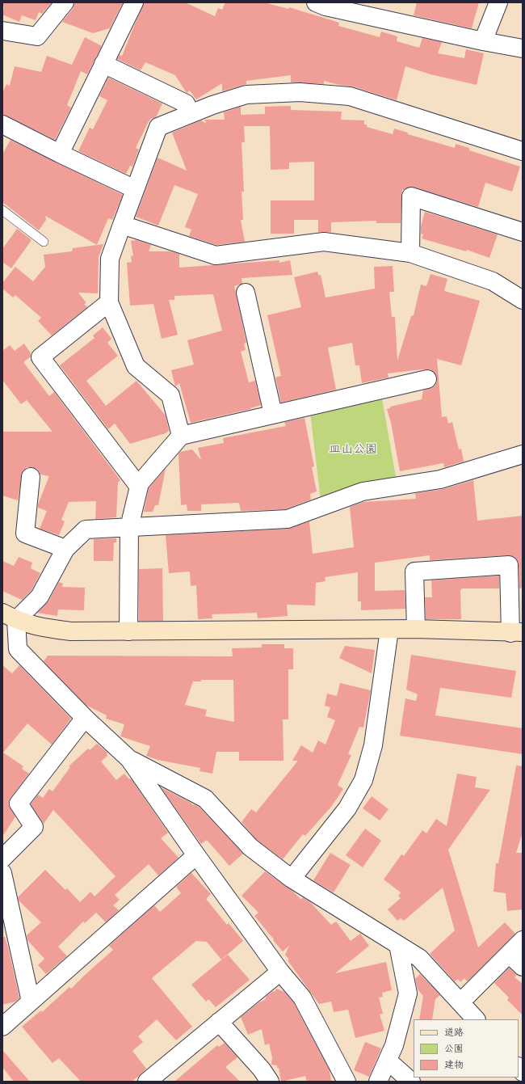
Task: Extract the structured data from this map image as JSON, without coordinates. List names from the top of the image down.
{
  "parks": ["皿山公園"],
  "legend": ["道路", "公園", "建物"]
}
